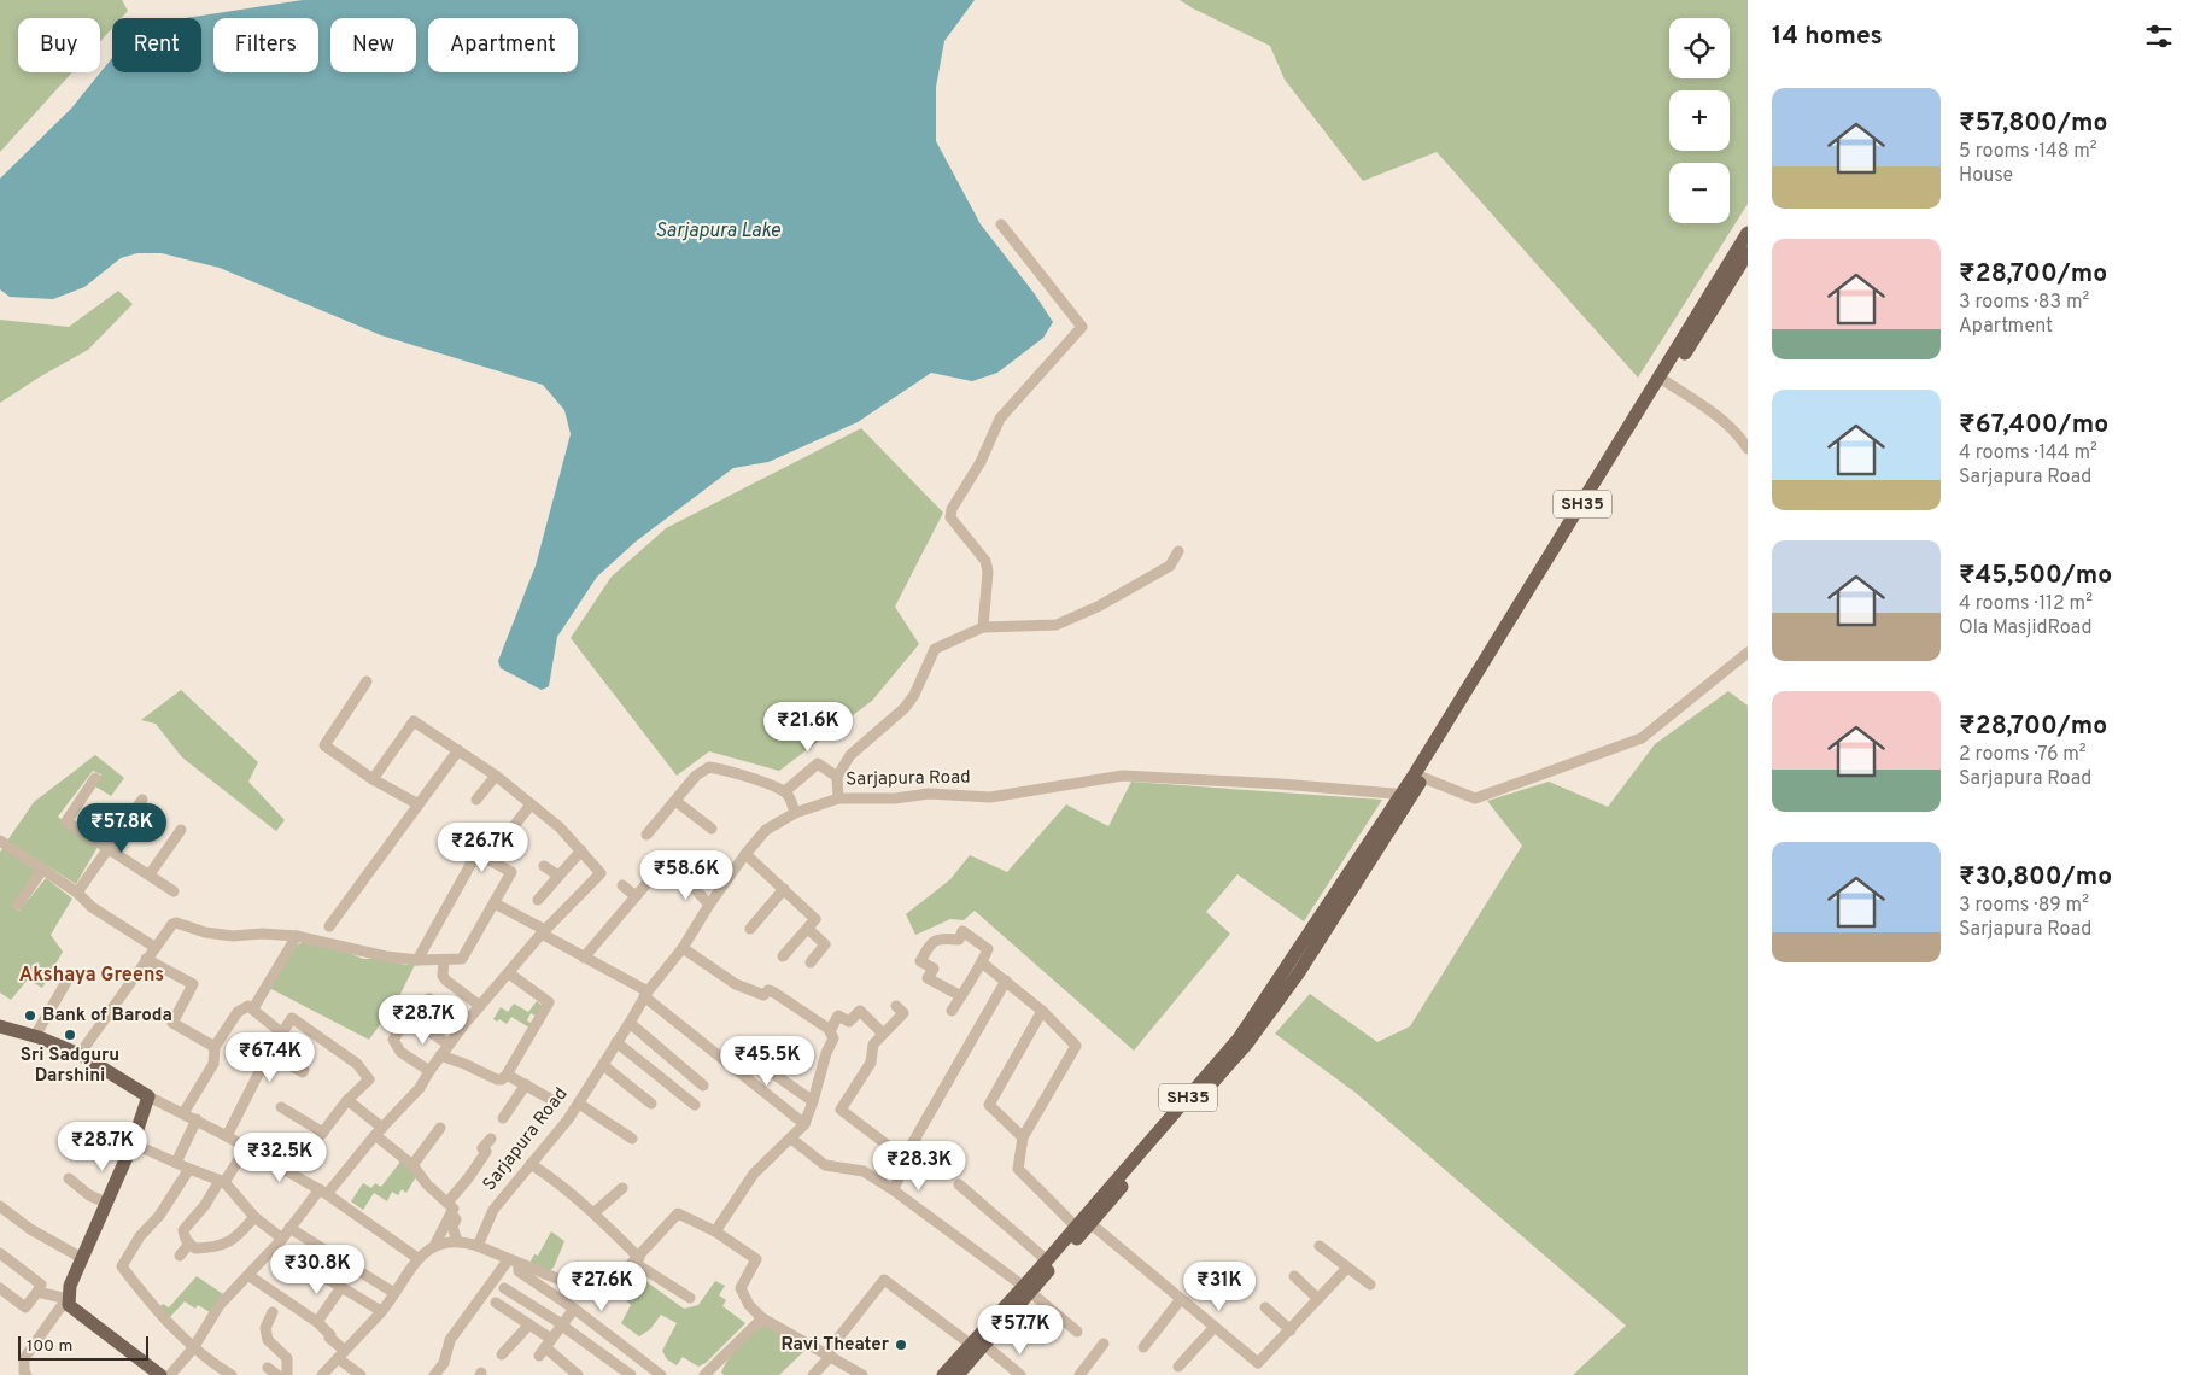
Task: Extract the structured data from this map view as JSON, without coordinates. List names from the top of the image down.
{
  "streets": {
    "main road": ["SH35"],
    "street": ["Sarjapura Road"]
  },
  "crossings": [
    ["SH35", "Sarjapura Road"]
  ],
  "districts": ["Akshaya Greens"],
  "water": ["Sarjapura Lake"],
  "places": ["Bank of Baroda", "Sri Sadguru Darshini", "Ravi Theater"],
  "scale_bar": "100 m",
  "page": {
    "heading": "14 homes",
    "map_buttons": ["+", "−"],
    "chip": [
      "Buy",
      "Rent",
      "Filters",
      "New",
      "Apartment"
    ],
    "list": [
      {
        "name": "₹57,800/mo",
        "note": "5 rooms · 148 m² · House"
      },
      {
        "name": "₹28,700/mo",
        "note": "3 rooms · 83 m² · Apartment"
      },
      {
        "name": "₹67,400/mo",
        "note": "4 rooms · 144 m² · Sarjapura Road"
      },
      {
        "name": "₹45,500/mo",
        "note": "4 rooms · 112 m² · Ola MasjidRoad"
      },
      {
        "name": "₹28,700/mo",
        "note": "2 rooms · 76 m² · Sarjapura Road"
      },
      {
        "name": "₹30,800/mo",
        "note": "3 rooms · 89 m² · Sarjapura Road"
      }
    ],
    "price": [
      "₹21.6K",
      "₹57.8K",
      "₹26.7K",
      "₹58.6K",
      "₹28.7K",
      "₹67.4K",
      "₹45.5K",
      "₹28.7K",
      "₹32.5K",
      "₹28.3K",
      "₹30.8K",
      "₹27.6K",
      "₹31K",
      "₹57.7K"
    ],
    "scale": "100 m"
  }
}
